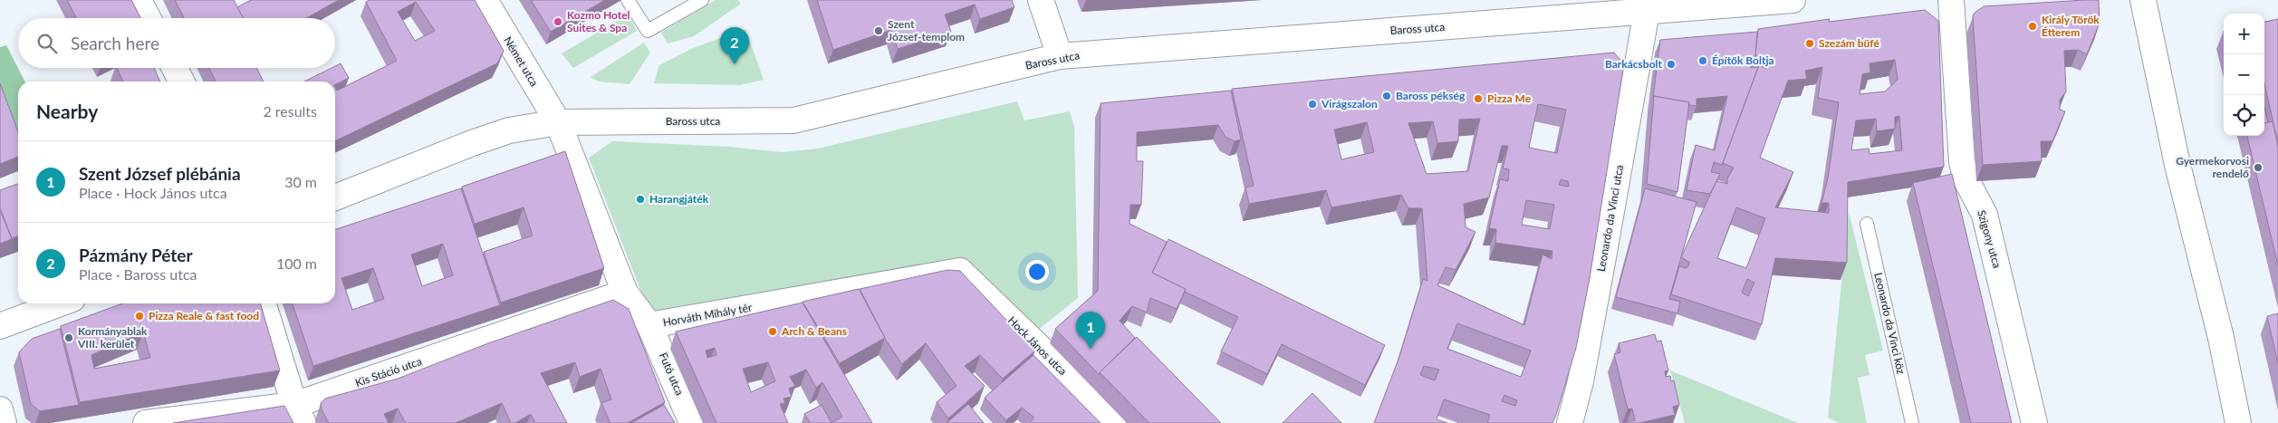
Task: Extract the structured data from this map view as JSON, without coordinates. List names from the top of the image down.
{
  "streets": {
    "street": [
      "Baross utca",
      "Német utca",
      "Leonardo da Vinci utca",
      "Szigony utca",
      "Horváth Mihály tér",
      "Hock János utca",
      "Kis Stáció utca",
      "Futó utca"
    ],
    "lane": ["Leonardo da Vinci köz"]
  },
  "crossings": [
    ["Baross utca", "Német utca"],
    ["Baross utca", "Leonardo da Vinci utca"],
    ["Baross utca", "Horváth Mihály tér"],
    ["Német utca", "Horváth Mihály tér"],
    ["Horváth Mihály tér", "Hock János utca"],
    ["Horváth Mihály tér", "Kis Stáció utca"],
    ["Horváth Mihály tér", "Futó utca"]
  ],
  "places": [
    "Kozmo Hotel Suites & Spa",
    "Király Török Étterem",
    "Szent József-templom",
    "Szezám büfé",
    "Építők Boltja",
    "Barkácsbolt",
    "Baross pékség",
    "Pizza Me",
    "Virágszalon",
    "Gyermekorvosi rendelő",
    "Harangjáték",
    "Pizza Reale & fast food",
    "Arch & Beans",
    "Kormányablak VIII. kerület"
  ],
  "page": {
    "map_buttons": ["+", "−"],
    "search": "Search here",
    "pins": ["2", "1"],
    "heading": ["Nearby", "2 results"],
    "list": [
      {
        "mark": "1",
        "name": "Szent József plébánia",
        "note": "Place · Hock János utca",
        "value": "30 m"
      },
      {
        "mark": "2",
        "name": "Pázmány Péter",
        "note": "Place · Baross utca",
        "value": "100 m"
      }
    ]
  }
}
